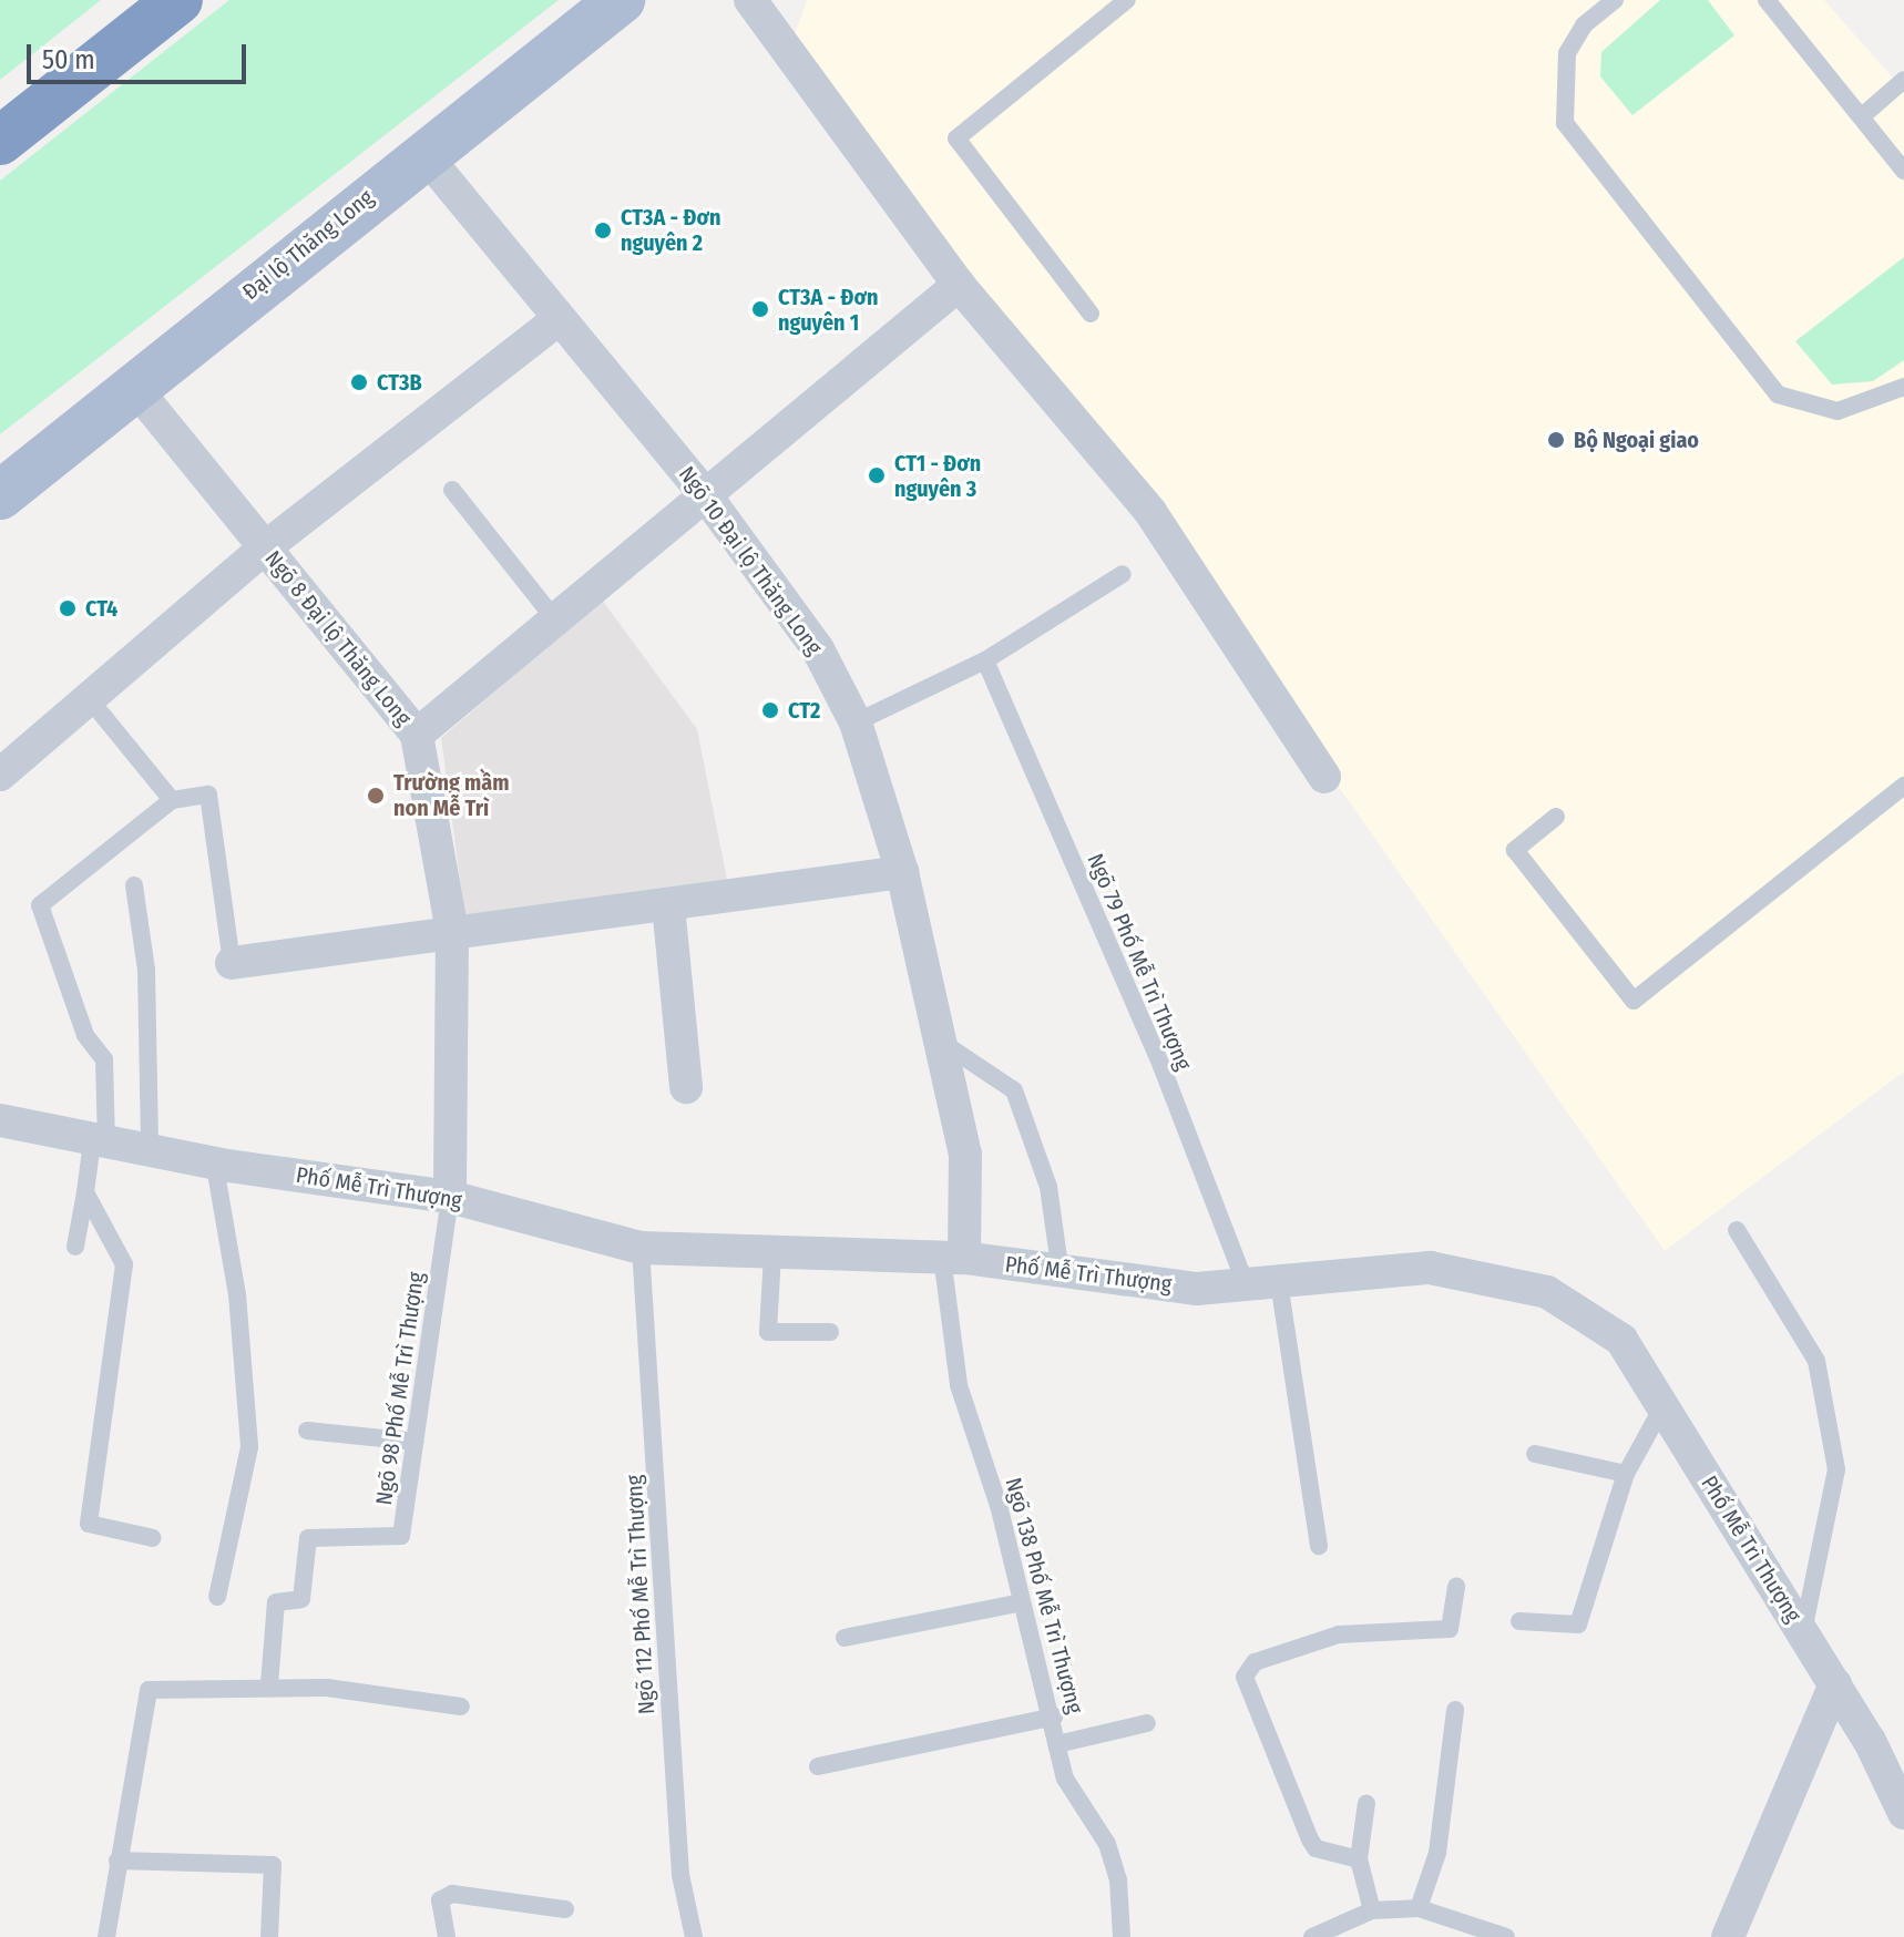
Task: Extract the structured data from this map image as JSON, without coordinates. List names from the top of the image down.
{
  "streets": {
    "main road": ["Đại lộ Thăng Long"],
    "street": ["Ngõ 10 Đại lộ Thăng Long", "Ngõ 8 Đại lộ Thăng Long", "Phố Mễ Trì Thượng"],
    "lane": [
      "Ngõ 79 Phố Mễ Trì Thượng",
      "Ngõ 98 Phố Mễ Trì Thượng",
      "Ngõ 112 Phố Mễ Trì Thượng",
      "Ngõ 138 Phố Mễ Trì Thượng"
    ]
  },
  "crossings": [
    ["Đại lộ Thăng Long", "Ngõ 10 Đại lộ Thăng Long"],
    ["Đại lộ Thăng Long", "Ngõ 8 Đại lộ Thăng Long"],
    ["Ngõ 10 Đại lộ Thăng Long", "Phố Mễ Trì Thượng"],
    ["Ngõ 10 Đại lộ Thăng Long", "Ngõ 138 Phố Mễ Trì Thượng"],
    ["Ngõ 8 Đại lộ Thăng Long", "Phố Mễ Trì Thượng"],
    ["Ngõ 8 Đại lộ Thăng Long", "Ngõ 98 Phố Mễ Trì Thượng"],
    ["Ngõ 79 Phố Mễ Trì Thượng", "Phố Mễ Trì Thượng"],
    ["Phố Mễ Trì Thượng", "Ngõ 98 Phố Mễ Trì Thượng"],
    ["Phố Mễ Trì Thượng", "Ngõ 112 Phố Mễ Trì Thượng"],
    ["Phố Mễ Trì Thượng", "Ngõ 138 Phố Mễ Trì Thượng"]
  ],
  "places": [
    "CT3A - Đơn nguyên 2",
    "CT3A - Đơn nguyên 1",
    "CT3B",
    "Bộ Ngoại giao",
    "CT1 - Đơn nguyên 3",
    "CT4",
    "CT2",
    "Trường mầm non Mễ Trì"
  ],
  "scale_bar": "50 m"
}
